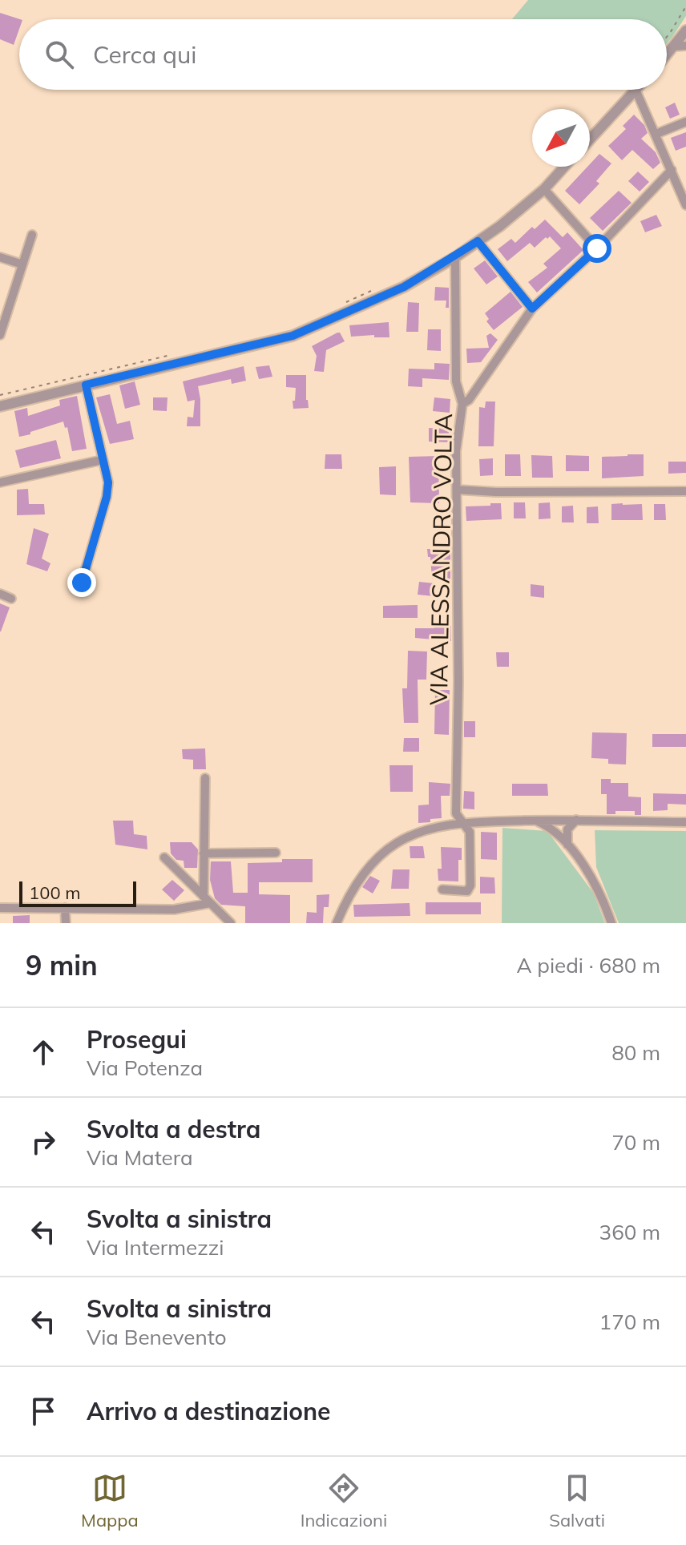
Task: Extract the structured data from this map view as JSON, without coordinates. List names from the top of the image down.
{
  "streets": {
    "street": ["VIA ALESSANDRO VOLTA"]
  },
  "scale_bar": "100 m",
  "north": "bottom left",
  "page": {
    "search": "Cerca qui",
    "scale": "100 m",
    "heading": ["9 min", "A piedi · 680 m"],
    "list": [
      ["Prosegui", "Via Potenza", "80 m"],
      ["Svolta a destra", "Via Matera", "70 m"],
      ["Svolta a sinistra", "Via Intermezzi", "360 m"],
      ["Svolta a sinistra", "Via Benevento", "170 m"],
      "Arrivo a destinazione"
    ],
    "nav": ["Mappa", "Indicazioni", "Salvati"]
  }
}
